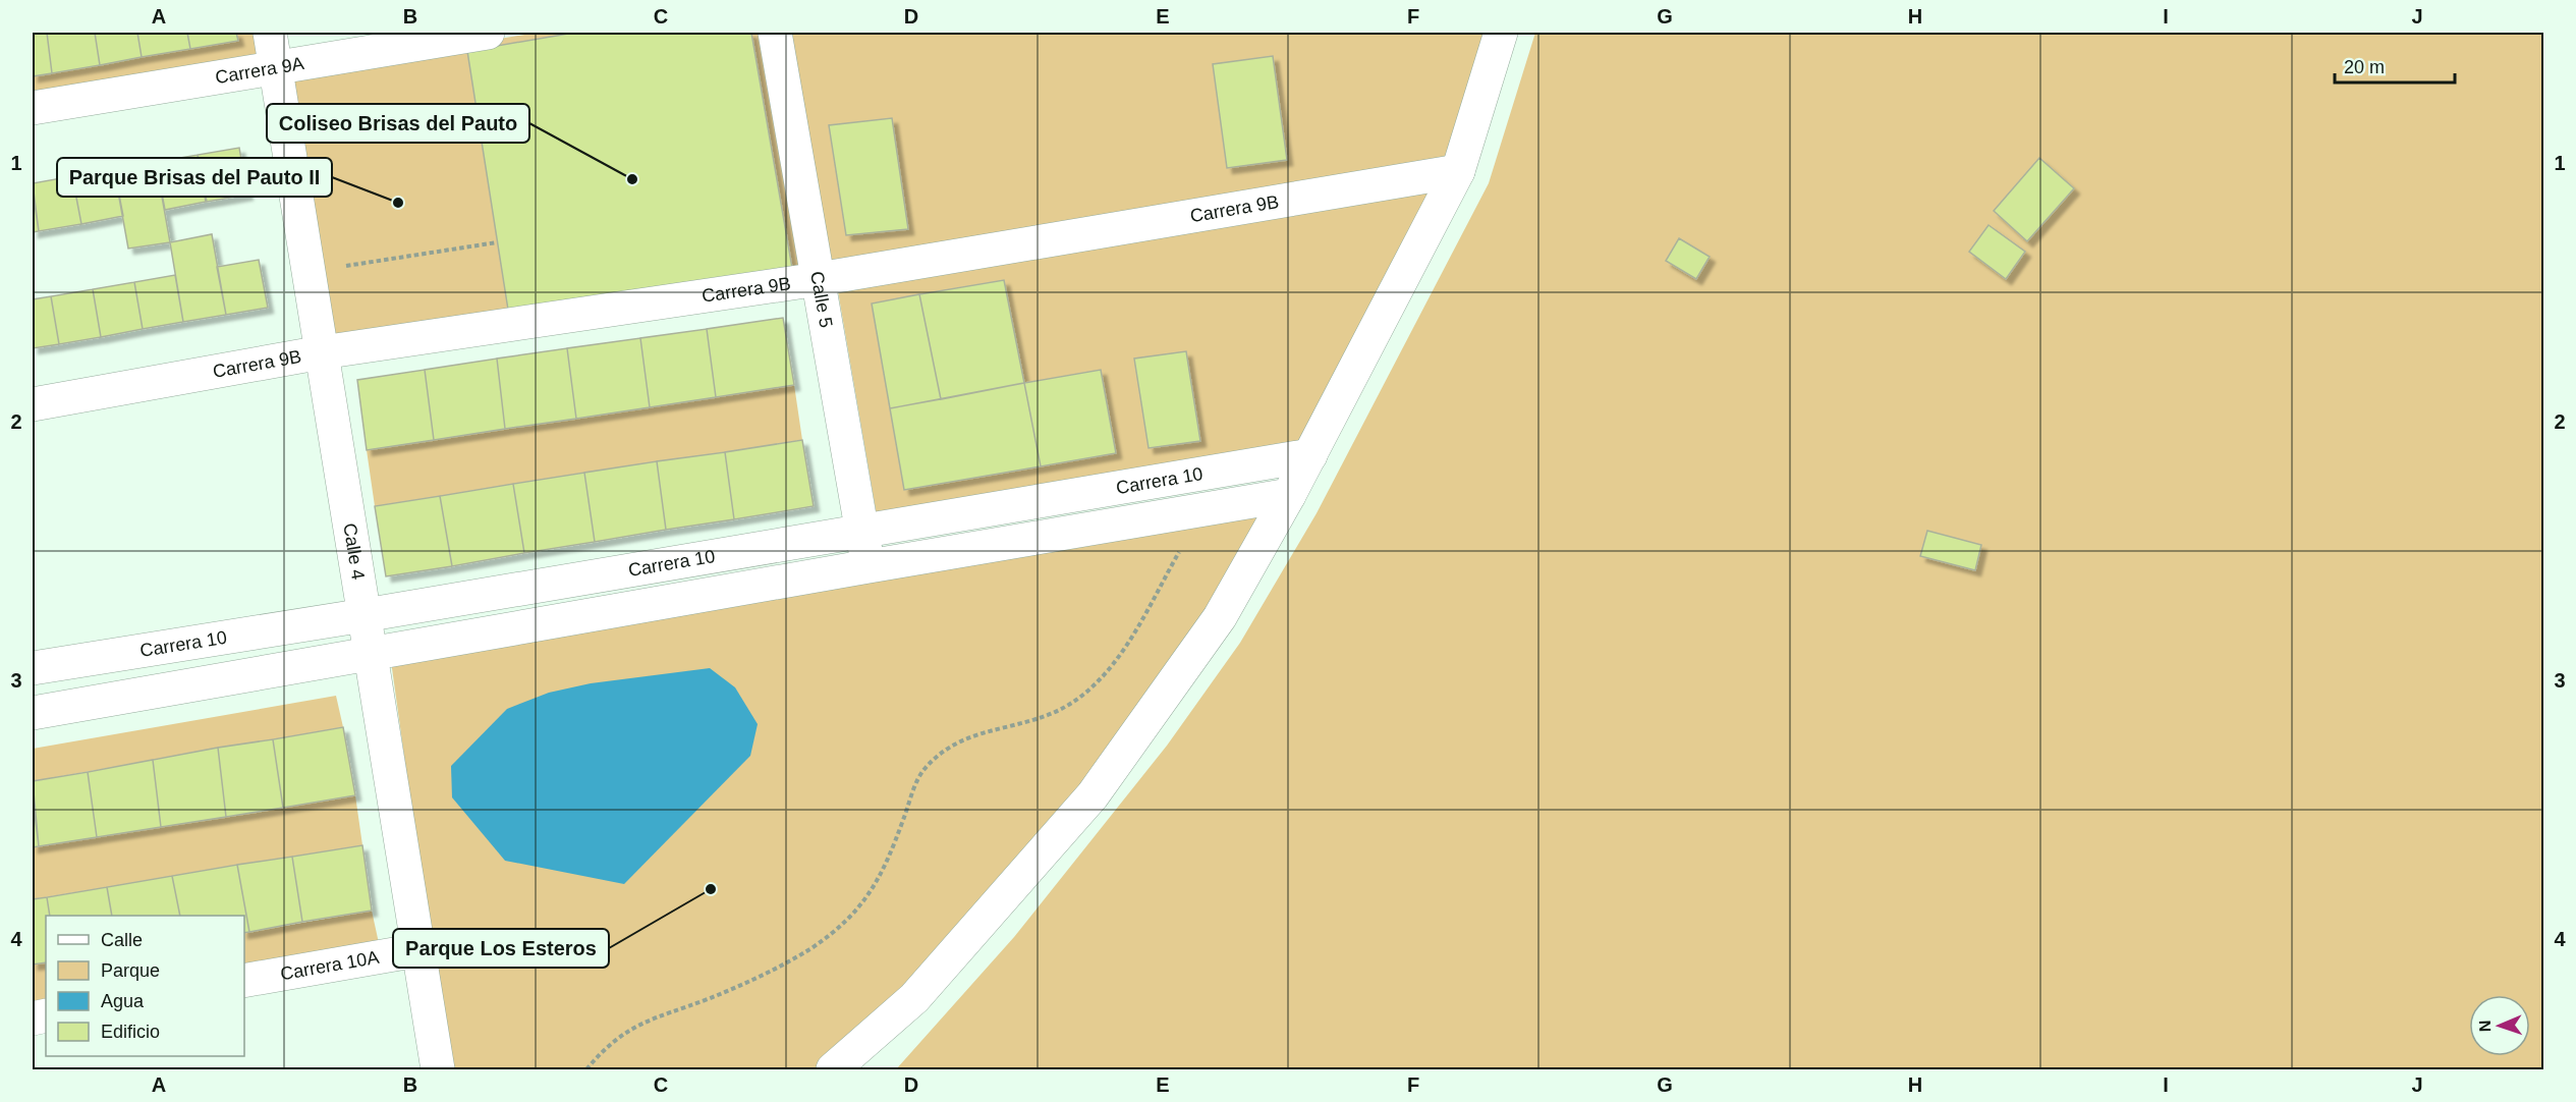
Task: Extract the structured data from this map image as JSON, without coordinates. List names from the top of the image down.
{
  "streets": {
    "street": [
      "Carrera 9A",
      "Carrera 9B",
      "Calle 5",
      "Carrera 10",
      "Calle 4",
      "Carrera 10A"
    ]
  },
  "crossings": [
    ["Carrera 9A", "Calle 4"],
    ["Carrera 9B", "Calle 5"],
    ["Carrera 9B", "Calle 4"],
    ["Calle 5", "Carrera 10"],
    ["Carrera 10", "Calle 4"],
    ["Calle 4", "Carrera 10A"]
  ],
  "places": ["Coliseo Brisas del Pauto", "Parque Brisas del Pauto II", "Parque Los Esteros"],
  "legend": [
    "Calle",
    "Parque",
    "Agua",
    "Edificio"
  ],
  "scale_bar": "20 m",
  "north": "left",
  "grid": {
    "columns": [
      "A",
      "B",
      "C",
      "D",
      "E",
      "F",
      "G",
      "H",
      "I",
      "J"
    ],
    "rows": [
      "1",
      "2",
      "3",
      "4"
    ]
  }
}
